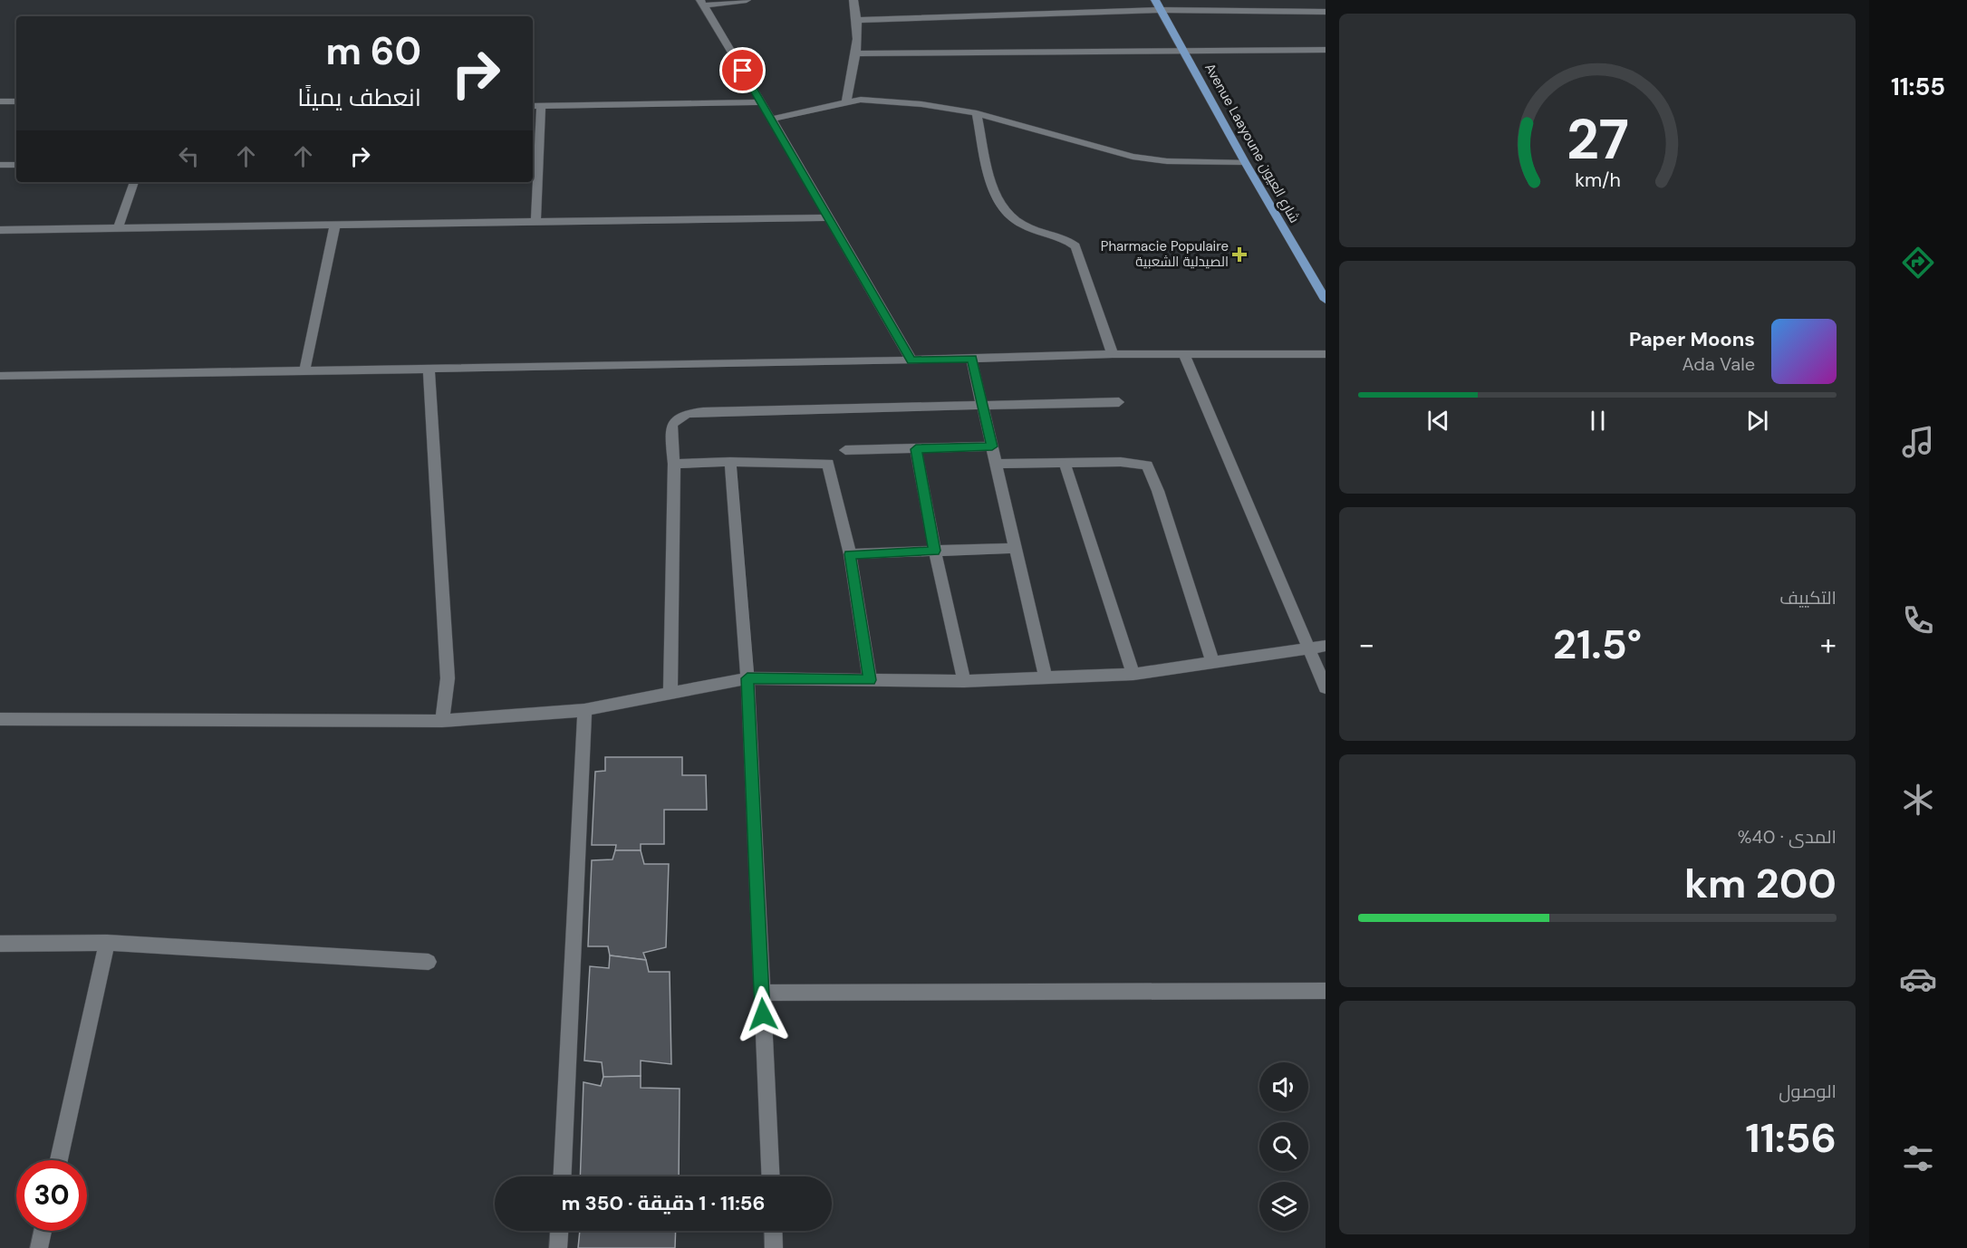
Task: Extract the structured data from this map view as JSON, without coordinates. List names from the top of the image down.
{
  "streets": {
    "main road": ["Avenue Laayoune شارع العيون"]
  },
  "places": {
    "health": ["Pharmacie Populaire الصيدلية الشعبية"]
  },
  "page": {
    "tabs": "11:55",
    "turn": ["60 m", "انعطف يمينًا"],
    "song": ["Paper Moons", "Ada Vale"],
    "tile": [
      "التكييف",
      ["المدى · 40%", "200 km"],
      ["الوصول", "11:56"]
    ],
    "heat": ["−", "21.5°", "+"],
    "limit": "30",
    "trip": "11:56 · 1 دقيقة · 350 m",
    "gauge": ["27", "km/h"]
  }
}
